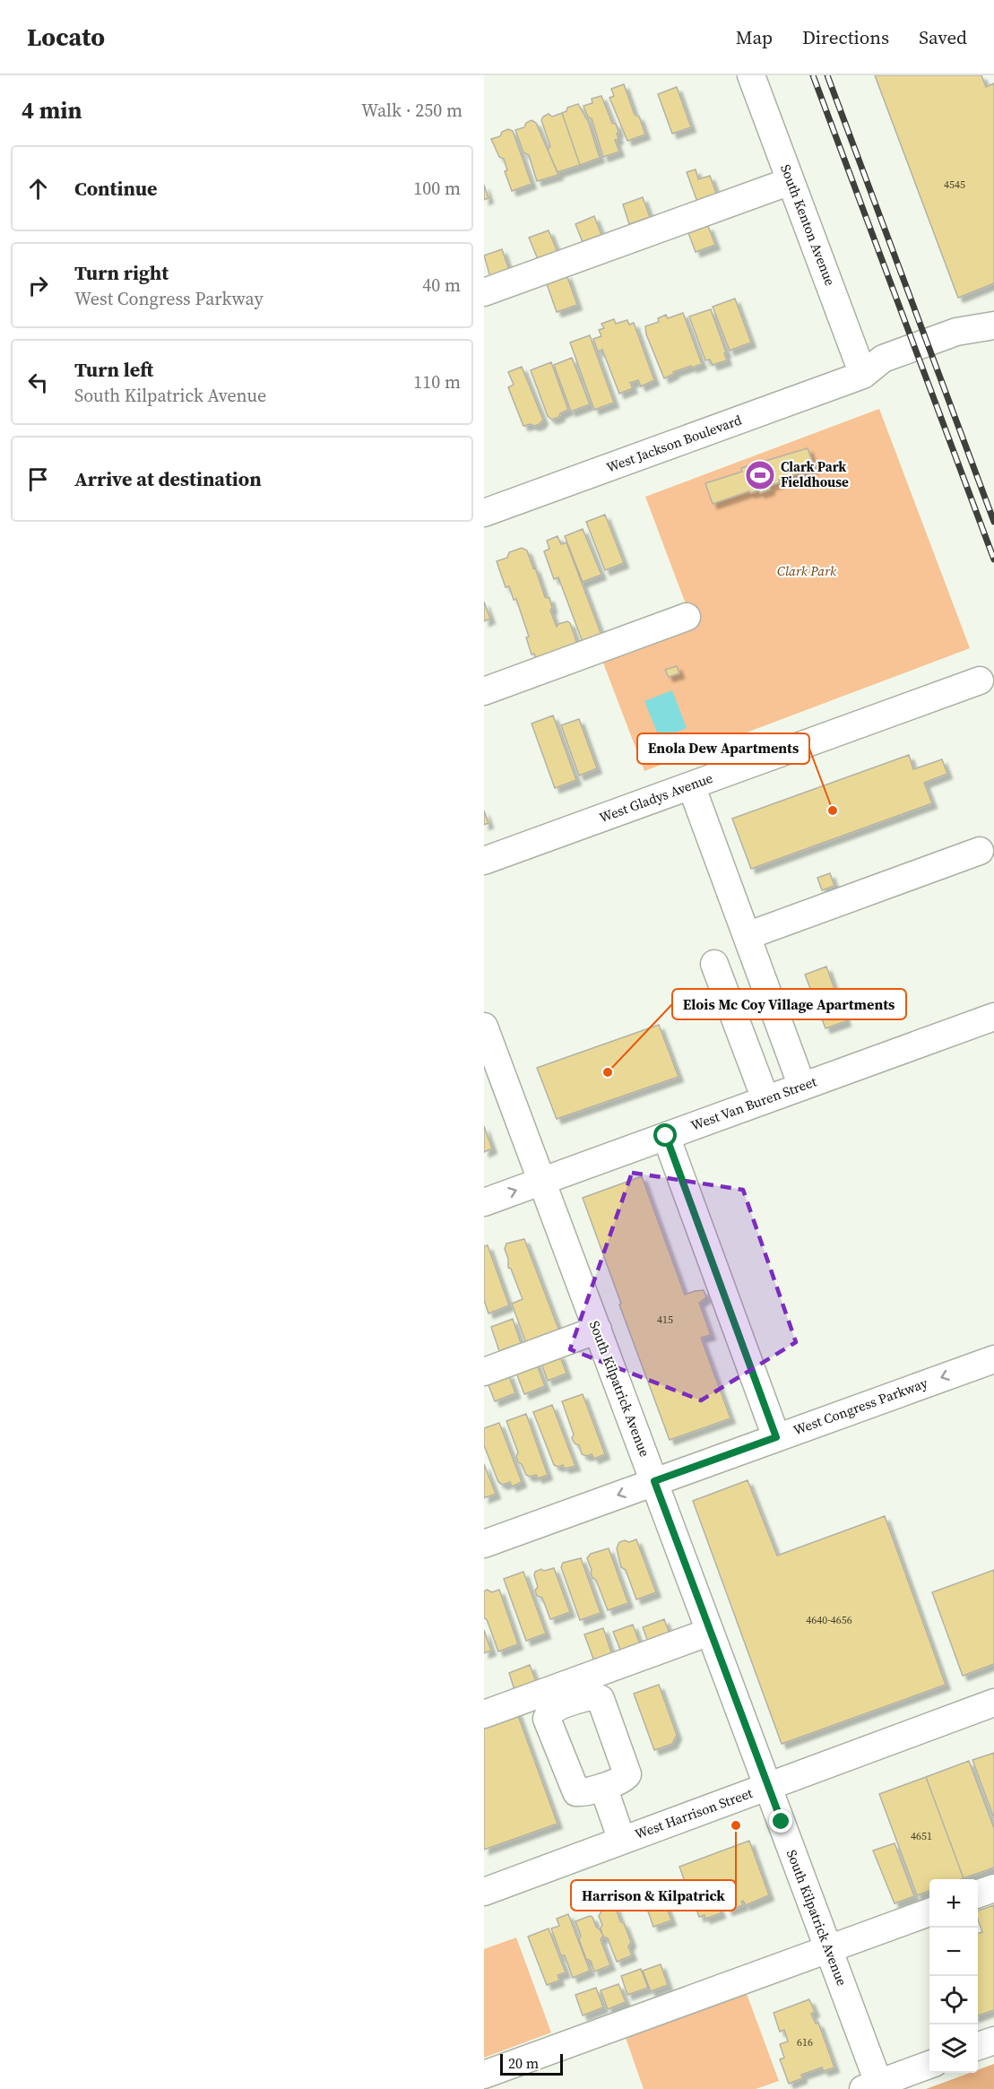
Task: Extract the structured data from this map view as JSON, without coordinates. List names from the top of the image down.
{
  "streets": {
    "street": [
      "South Kenton Avenue",
      "West Jackson Boulevard",
      "West Gladys Avenue",
      "West Van Buren Street",
      "South Kilpatrick Avenue",
      "West Congress Parkway",
      "West Harrison Street"
    ]
  },
  "crossings": [
    ["South Kenton Avenue", "West Jackson Boulevard"],
    ["West Van Buren Street", "South Kilpatrick Avenue"],
    ["South Kilpatrick Avenue", "West Congress Parkway"],
    ["South Kilpatrick Avenue", "West Harrison Street"]
  ],
  "parks": ["Clark Park"],
  "places": {
    "sports": ["Clark Park Fieldhouse"],
    "other": ["Enola Dew Apartments", "Elois Mc Coy Village Apartments", "Harrison & Kilpatrick"]
  },
  "house_numbers": [
    "4545",
    "415",
    "4640-4656",
    "4651",
    "616"
  ],
  "scale_bar": "20 m",
  "page": {
    "header": "Locato",
    "nav": ["Map", "Directions", "Saved"],
    "heading": ["4 min", "Walk · 250 m"],
    "list": [
      ["Continue", "100 m"],
      ["Turn right", "West Congress Parkway", "40 m"],
      ["Turn left", "South Kilpatrick Avenue", "110 m"],
      "Arrive at destination"
    ],
    "map_buttons": ["+", "−"],
    "scale": "20 m"
  }
}
